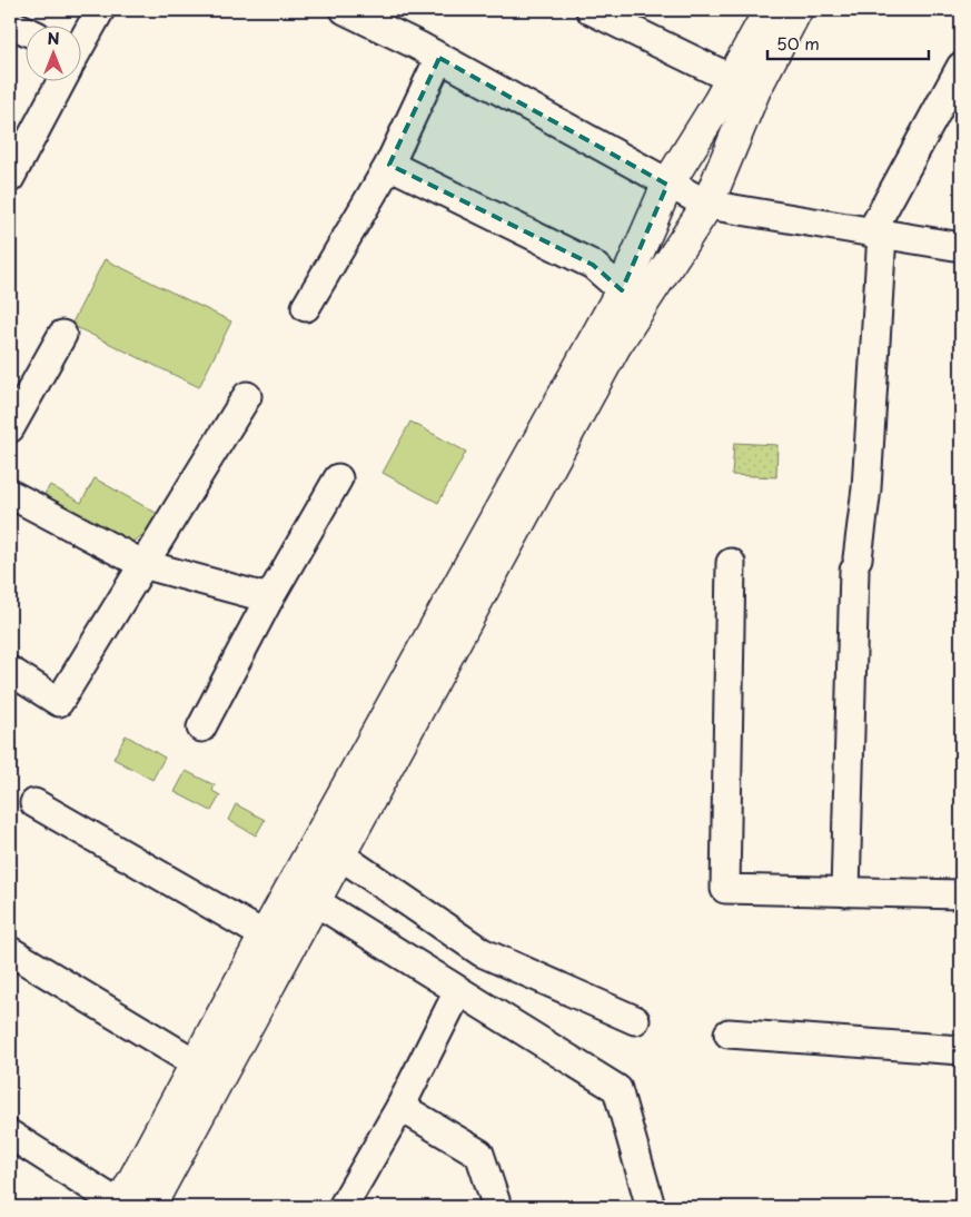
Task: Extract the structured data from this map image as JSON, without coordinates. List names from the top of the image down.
{
  "scale_bar": "50 m",
  "north": "top"
}
